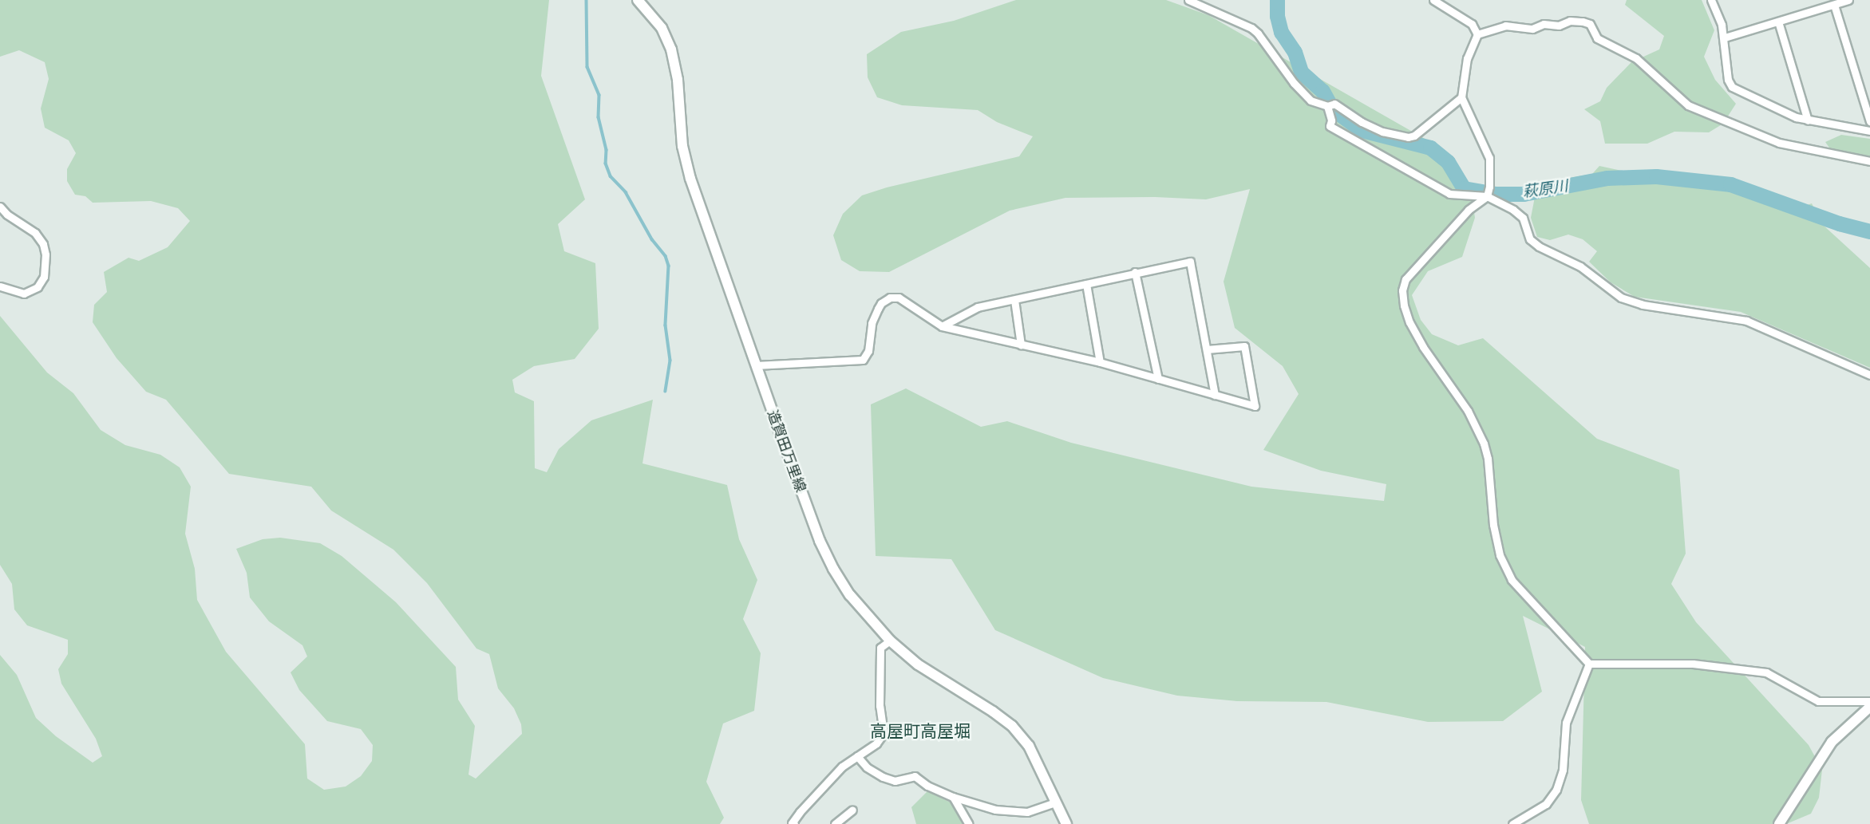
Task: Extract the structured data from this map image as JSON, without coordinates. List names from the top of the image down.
{
  "streets": {
    "main road": ["造賀田万里線"]
  },
  "districts": ["高屋町高屋堀"],
  "water": ["萩原川"]
}
